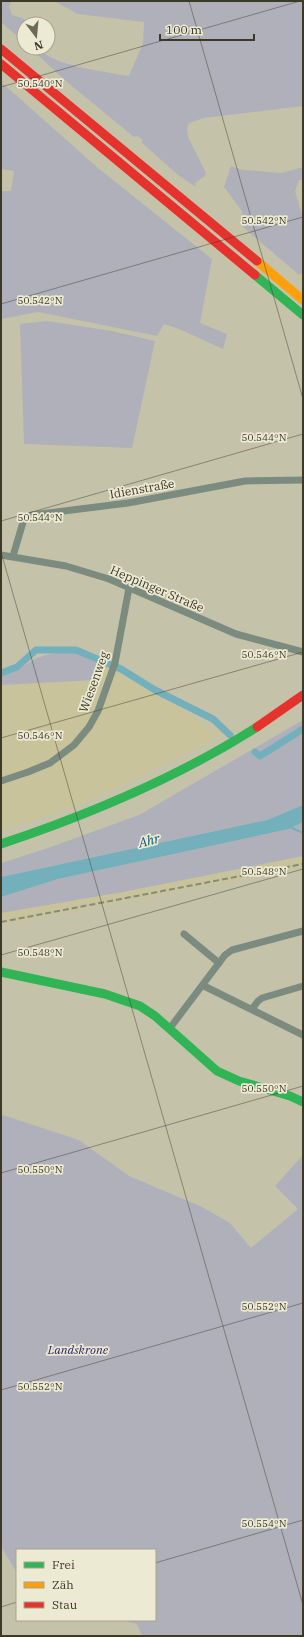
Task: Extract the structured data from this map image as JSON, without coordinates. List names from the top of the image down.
{
  "streets": {
    "street": ["Idienstraße", "Heppinger Straße", "Wiesenweg"]
  },
  "crossings": [
    ["Idienstraße", "Heppinger Straße"],
    ["Heppinger Straße", "Wiesenweg"]
  ],
  "water": ["Ahr"],
  "parks": ["Landskrone"],
  "legend": ["Frei", "Zäh", "Stau"],
  "scale_bar": "100 m",
  "north": "bottom",
  "coordinates": [
    "50.540°N",
    "50.542°N",
    "50.544°N",
    "50.546°N",
    "50.548°N",
    "50.550°N",
    "50.552°N",
    "50.554°N"
  ]
}
